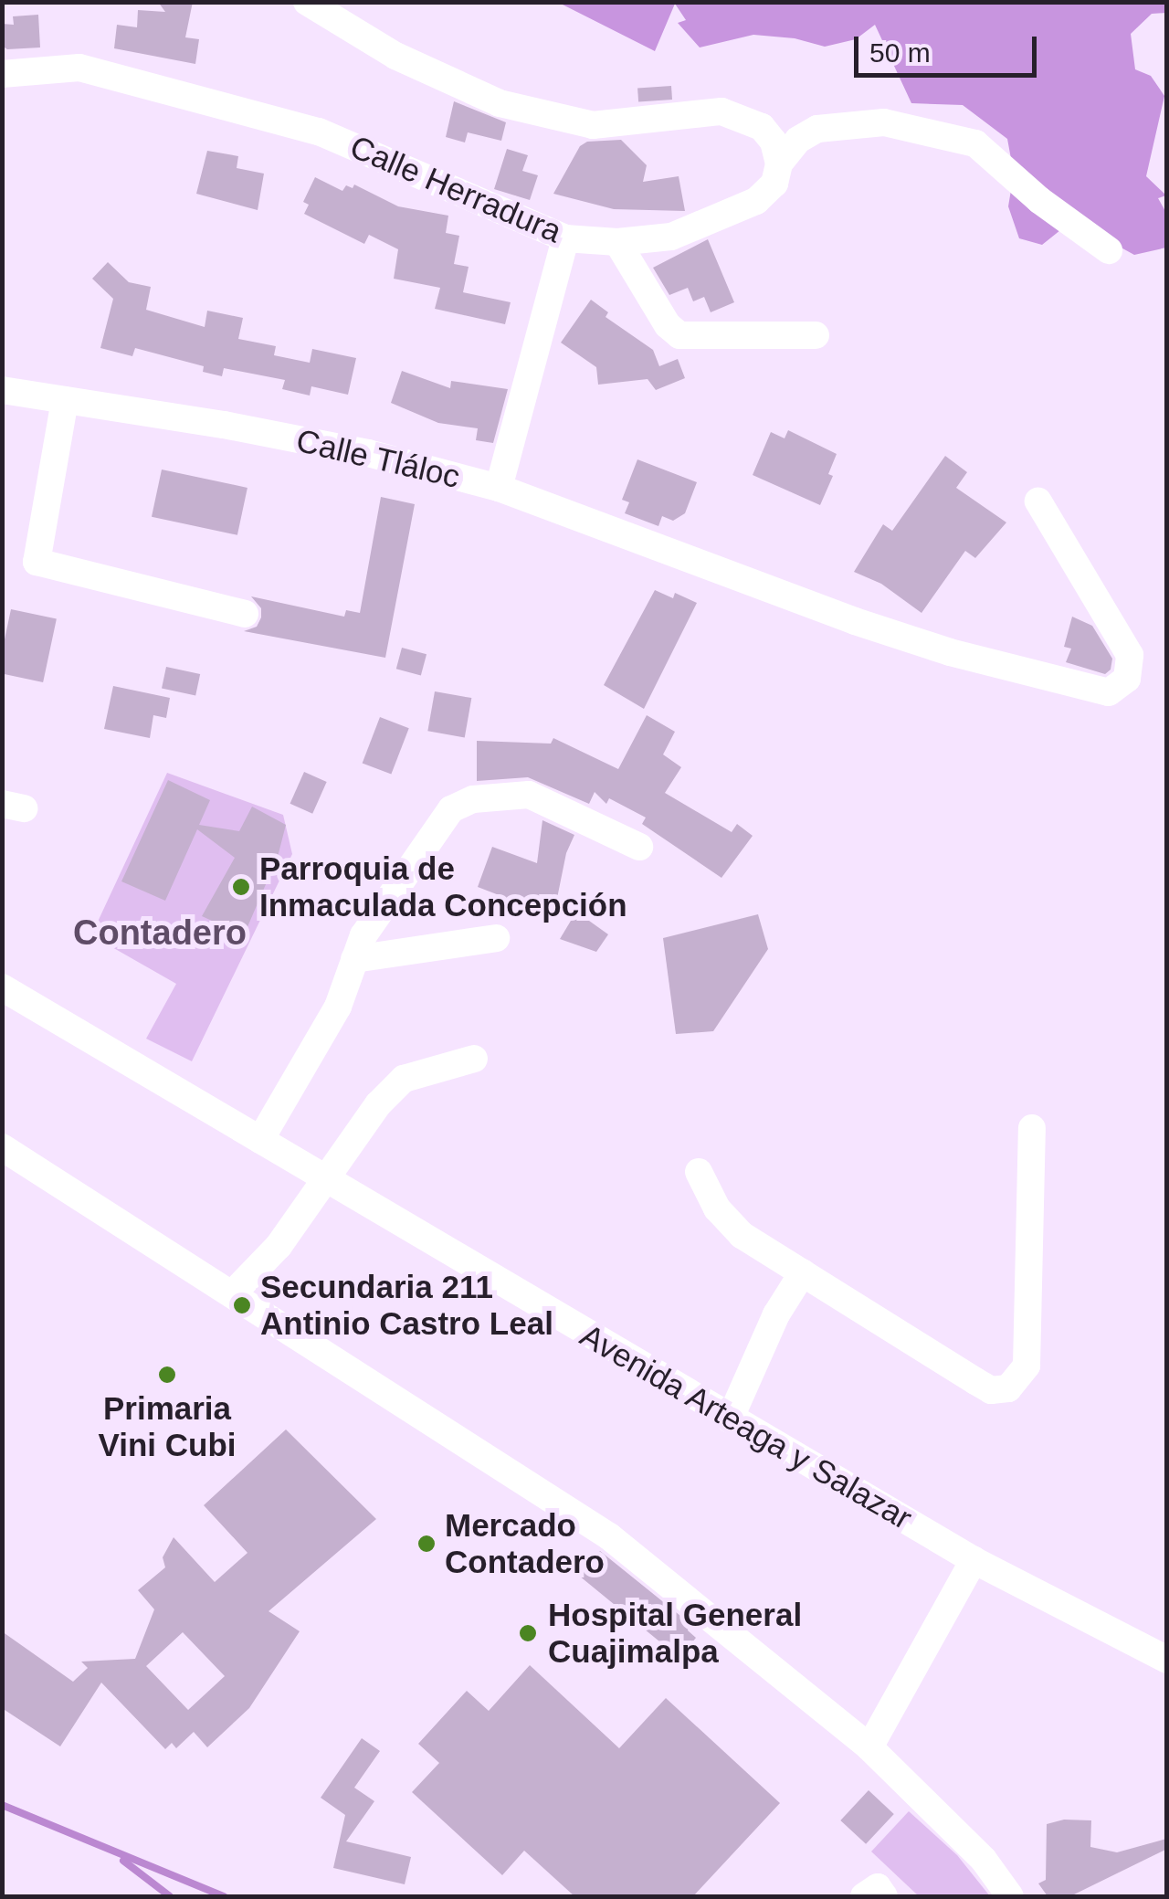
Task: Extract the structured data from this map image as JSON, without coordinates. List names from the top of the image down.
{
  "streets": {
    "street": ["Calle Herradura", "Calle Tláloc", "Avenida Arteaga y Salazar"]
  },
  "crossings": [
    ["Calle Herradura", "Calle Tláloc"]
  ],
  "districts": ["Contadero"],
  "places": [
    "Parroquia de Inmaculada Concepción",
    "Secundaria 211 Antinio Castro Leal",
    "Primaria Vini Cubi",
    "Mercado Contadero",
    "Hospital General Cuajimalpa"
  ],
  "scale_bar": "50 m"
}
